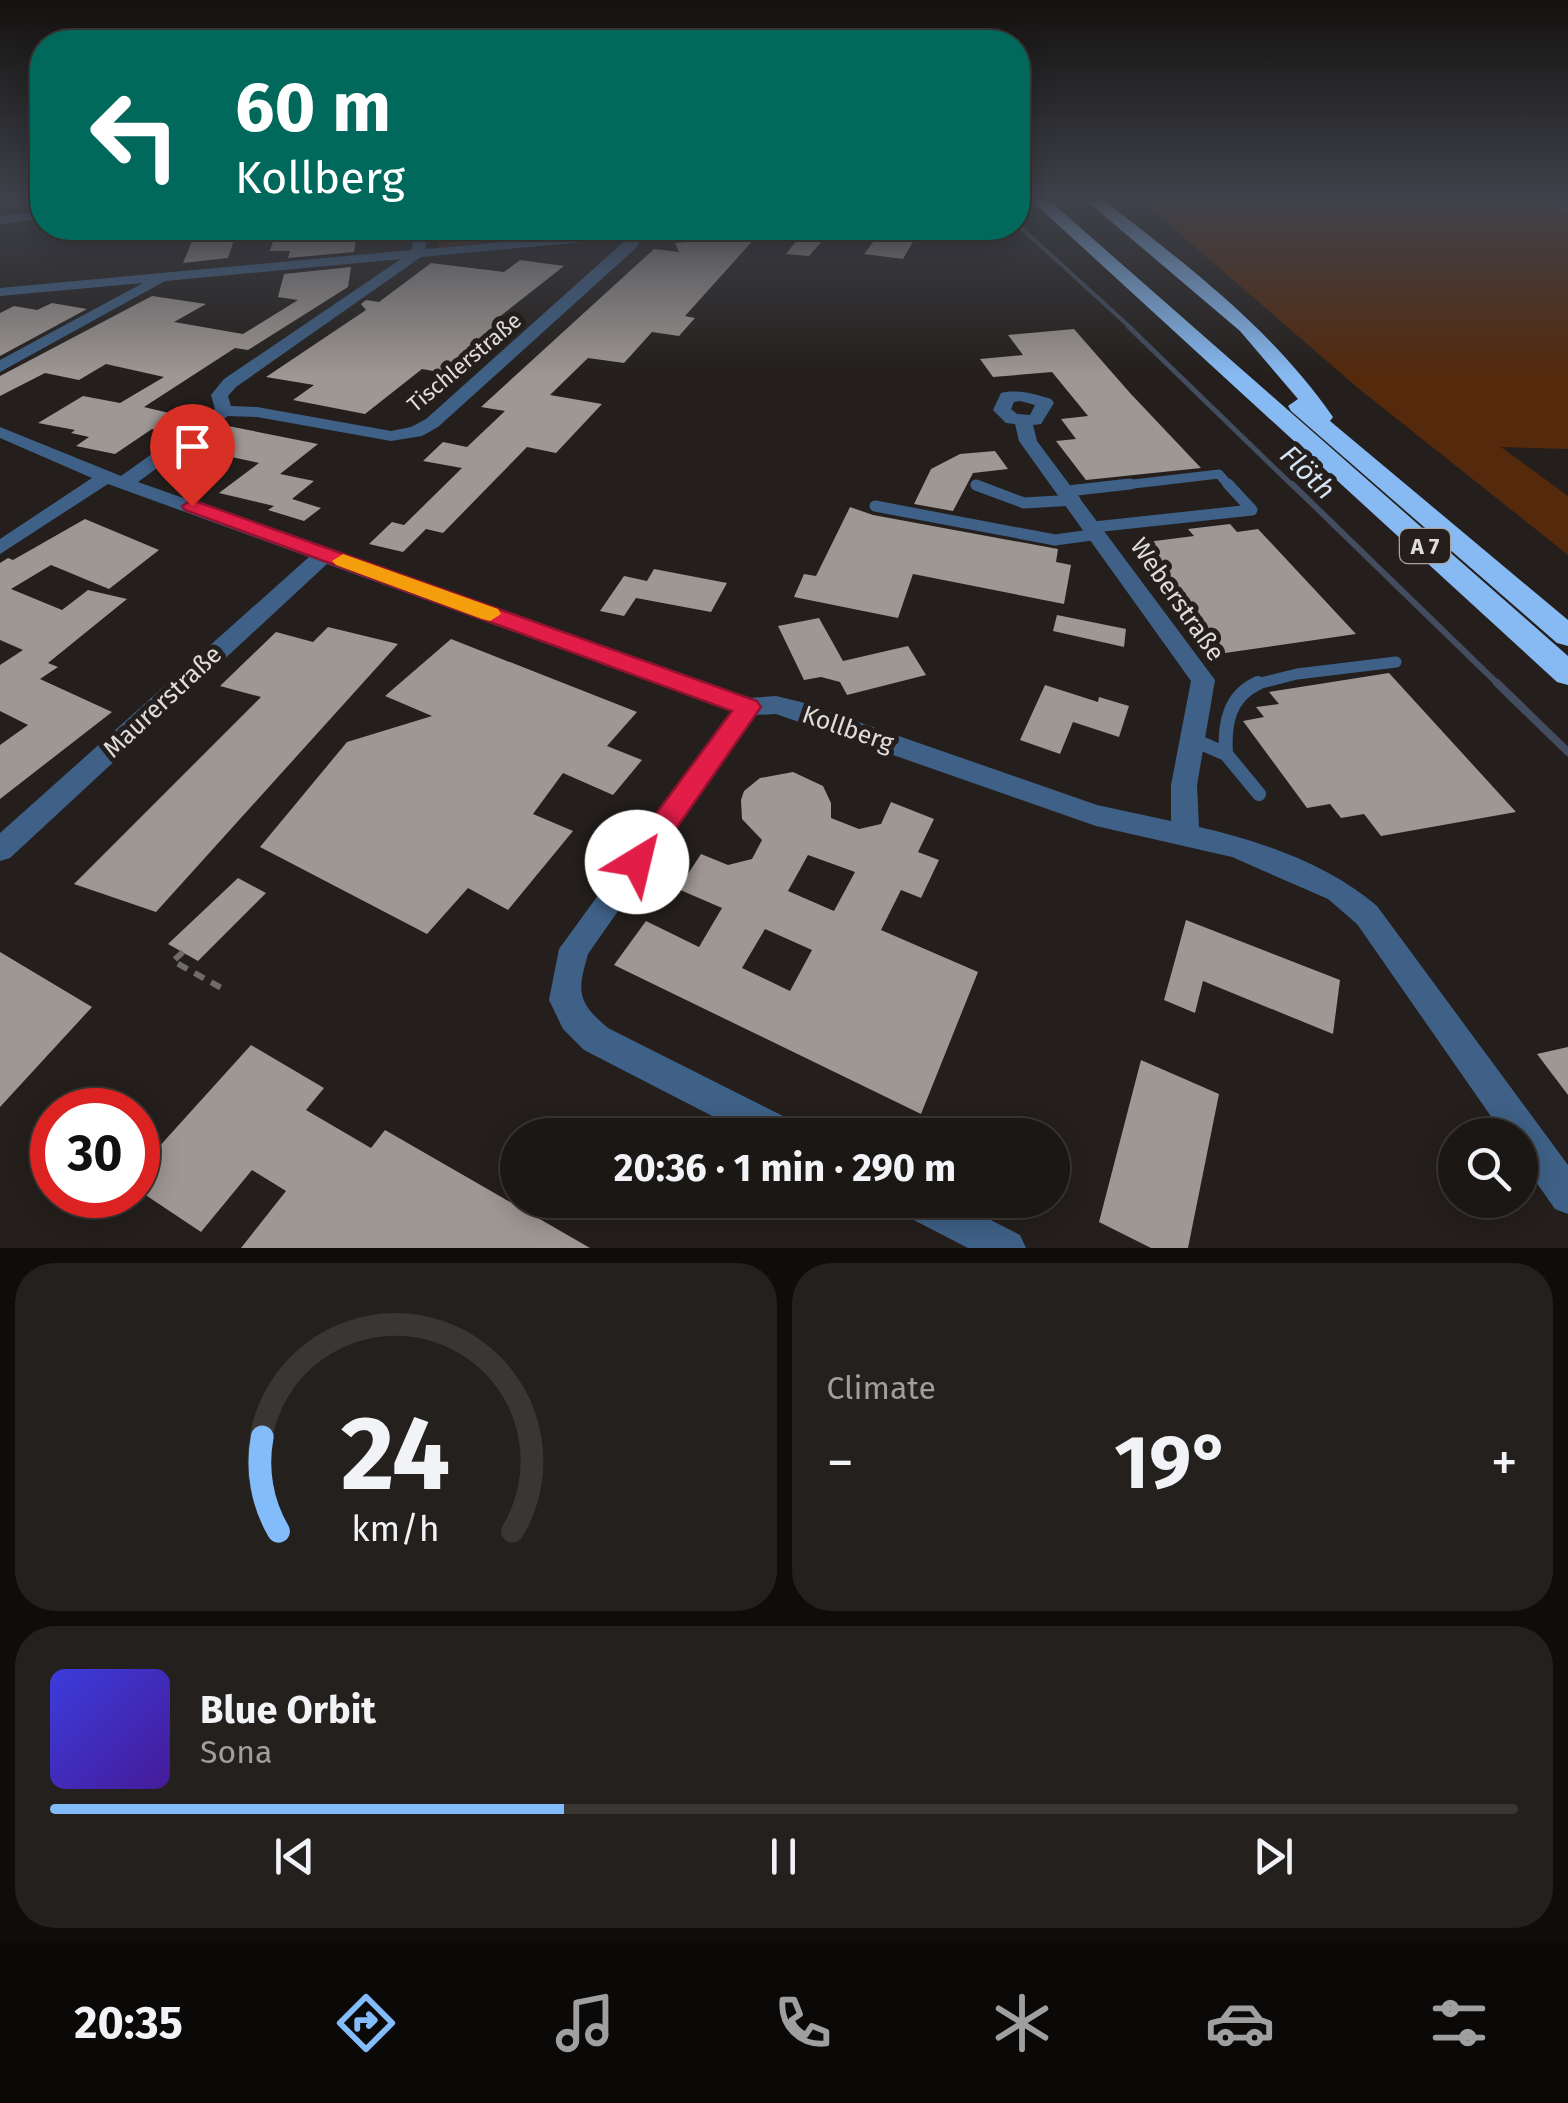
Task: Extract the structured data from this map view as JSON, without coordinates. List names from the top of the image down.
{
  "streets": {
    "highway": ["A 7"],
    "street": [
      "Tischlerstraße",
      "Weberstraße",
      "Maurerstraße",
      "Kollberg"
    ]
  },
  "crossings": [
    ["Weberstraße", "Kollberg"],
    ["Maurerstraße", "Kollberg"]
  ],
  "water": ["Flöth"],
  "page": {
    "turn": ["60 m", "Kollberg"],
    "limit": "30",
    "trip": "20:36 · 1 min · 290 m",
    "tile": "Climate",
    "heat": ["−", "19°", "+"],
    "song": ["Blue Orbit", "Sona"],
    "tabs": "20:35",
    "gauge": ["24", "km/h"]
  }
}
